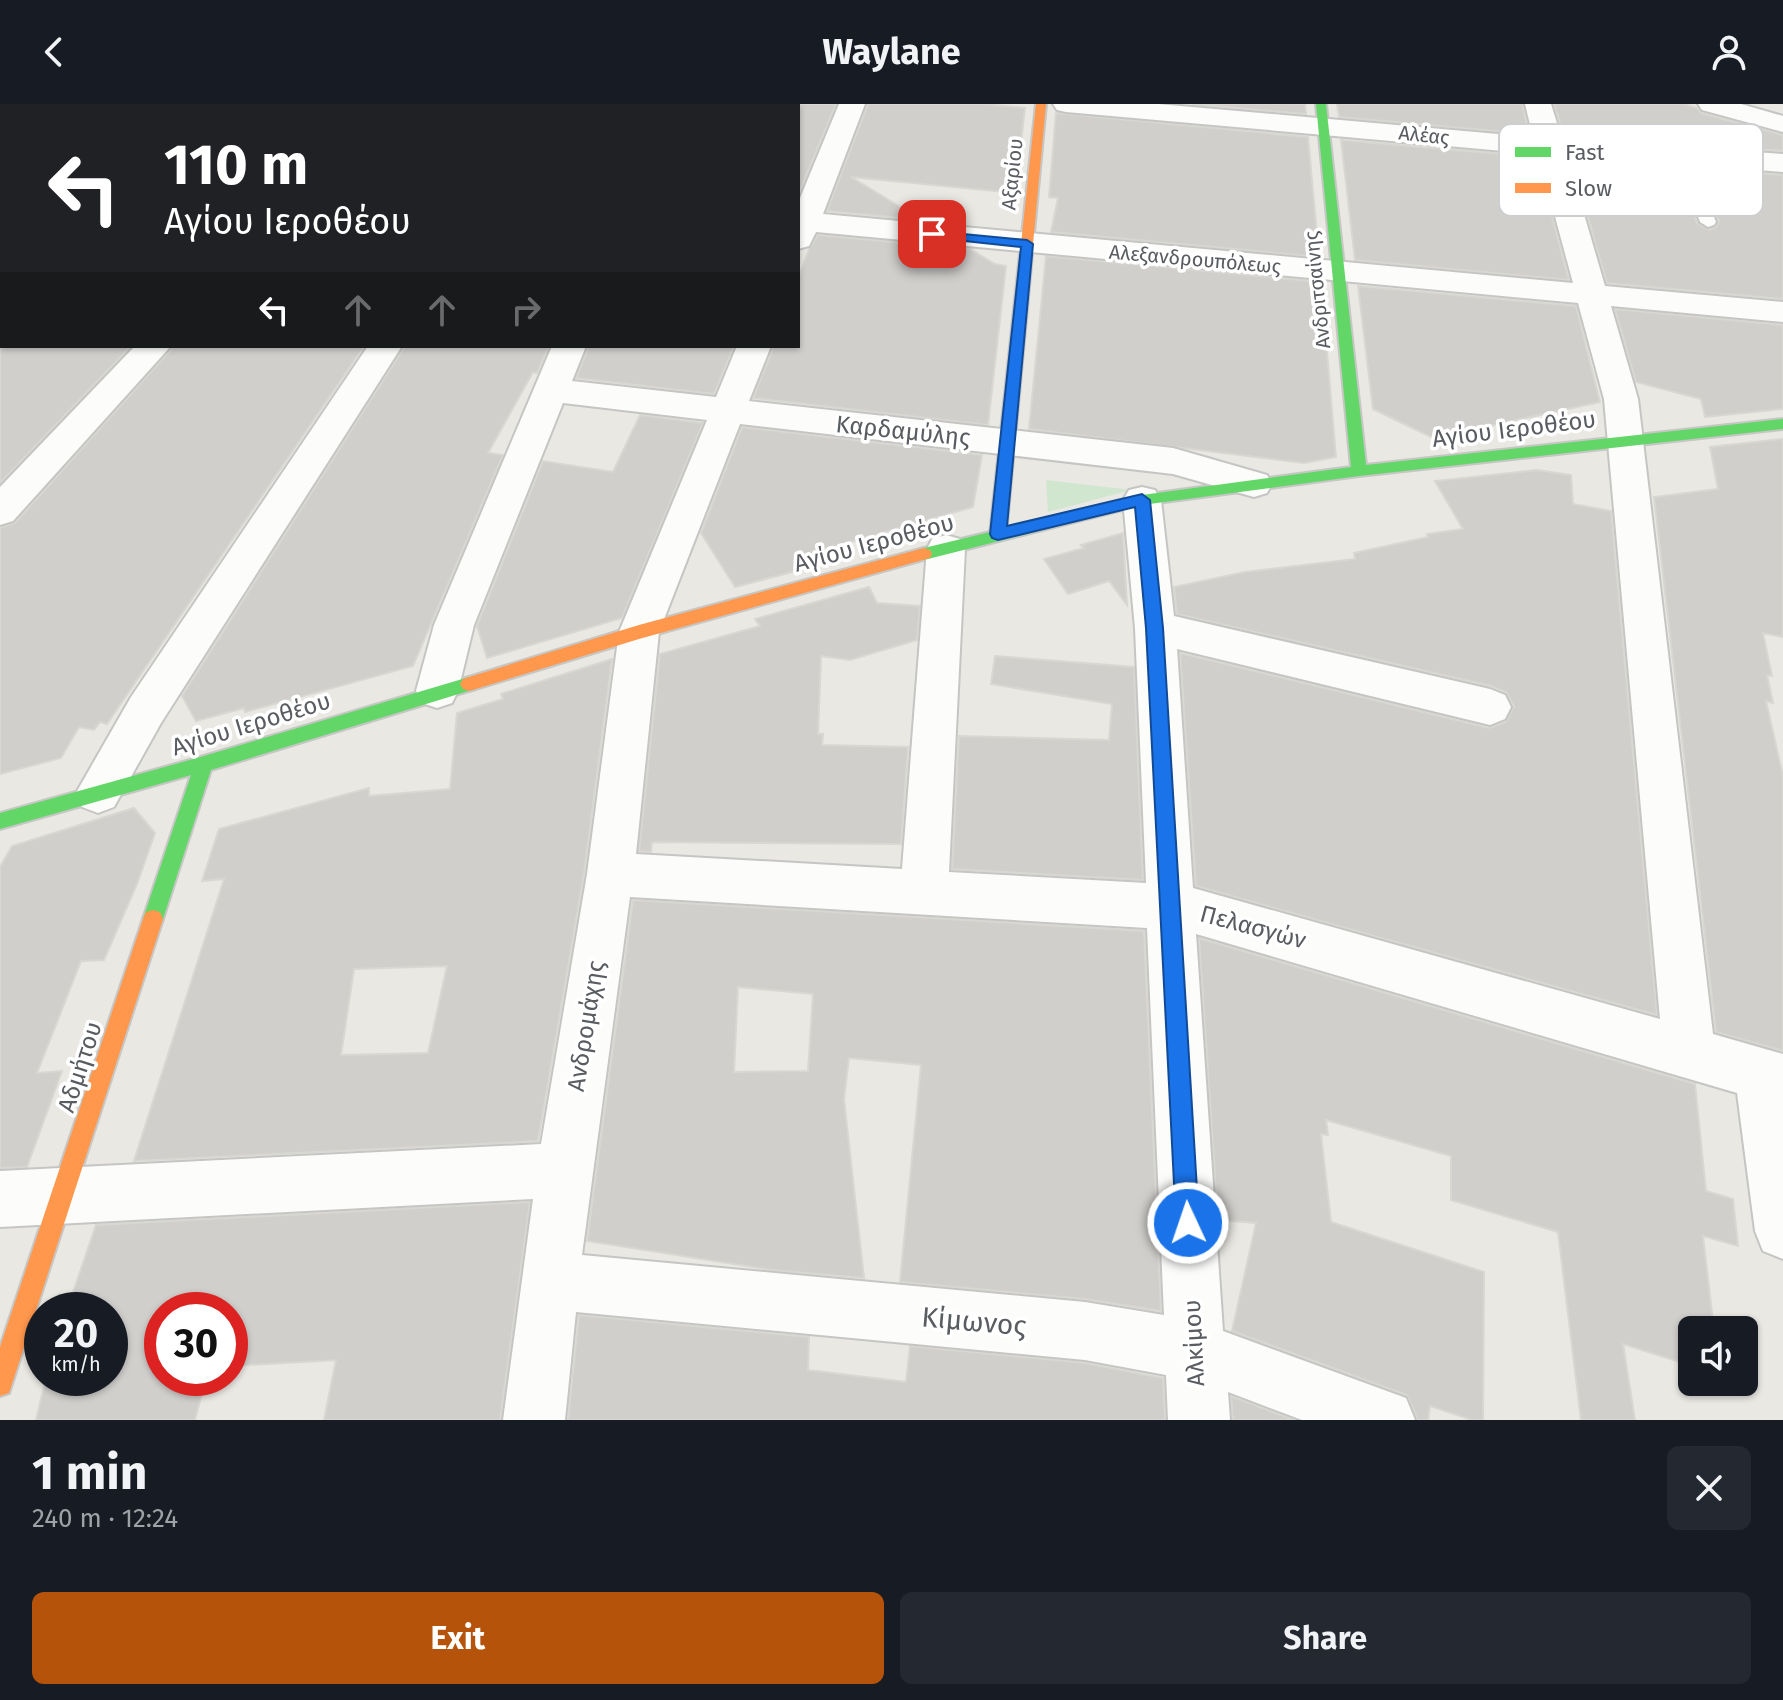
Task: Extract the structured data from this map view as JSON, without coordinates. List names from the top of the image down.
{
  "streets": {
    "street": [
      "Αλέας",
      "Αξαρίου",
      "Αλεξανδρουπόλεως",
      "Ανδριτσαίνης",
      "Αγίου Ιεροθέου",
      "Καρδαμύλης",
      "Πελασγών",
      "Ανδρομάχης",
      "Αδμήτου",
      "Κίμωνος",
      "Αλκίμου"
    ]
  },
  "crossings": [
    ["Αλέας", "Ανδριτσαίνης"],
    ["Αξαρίου", "Αλεξανδρουπόλεως"],
    ["Αξαρίου", "Αγίου Ιεροθέου"],
    ["Αξαρίου", "Καρδαμύλης"],
    ["Αλεξανδρουπόλεως", "Ανδριτσαίνης"],
    ["Ανδριτσαίνης", "Αγίου Ιεροθέου"],
    ["Αγίου Ιεροθέου", "Καρδαμύλης"],
    ["Αγίου Ιεροθέου", "Ανδρομάχης"],
    ["Αγίου Ιεροθέου", "Αδμήτου"],
    ["Αγίου Ιεροθέου", "Αλκίμου"],
    ["Καρδαμύλης", "Ανδρομάχης"],
    ["Πελασγών", "Ανδρομάχης"],
    ["Πελασγών", "Αλκίμου"],
    ["Ανδρομάχης", "Κίμωνος"],
    ["Κίμωνος", "Αλκίμου"]
  ],
  "legend": ["Fast", "Slow"],
  "page": {
    "header": "Waylane",
    "turn": ["110 m", "Αγίου Ιεροθέου"],
    "speed": "20 km/h",
    "limit": "30",
    "heading": ["1 min", "240 m · 12:24"],
    "buttons": ["Exit", "Share"]
  }
}
